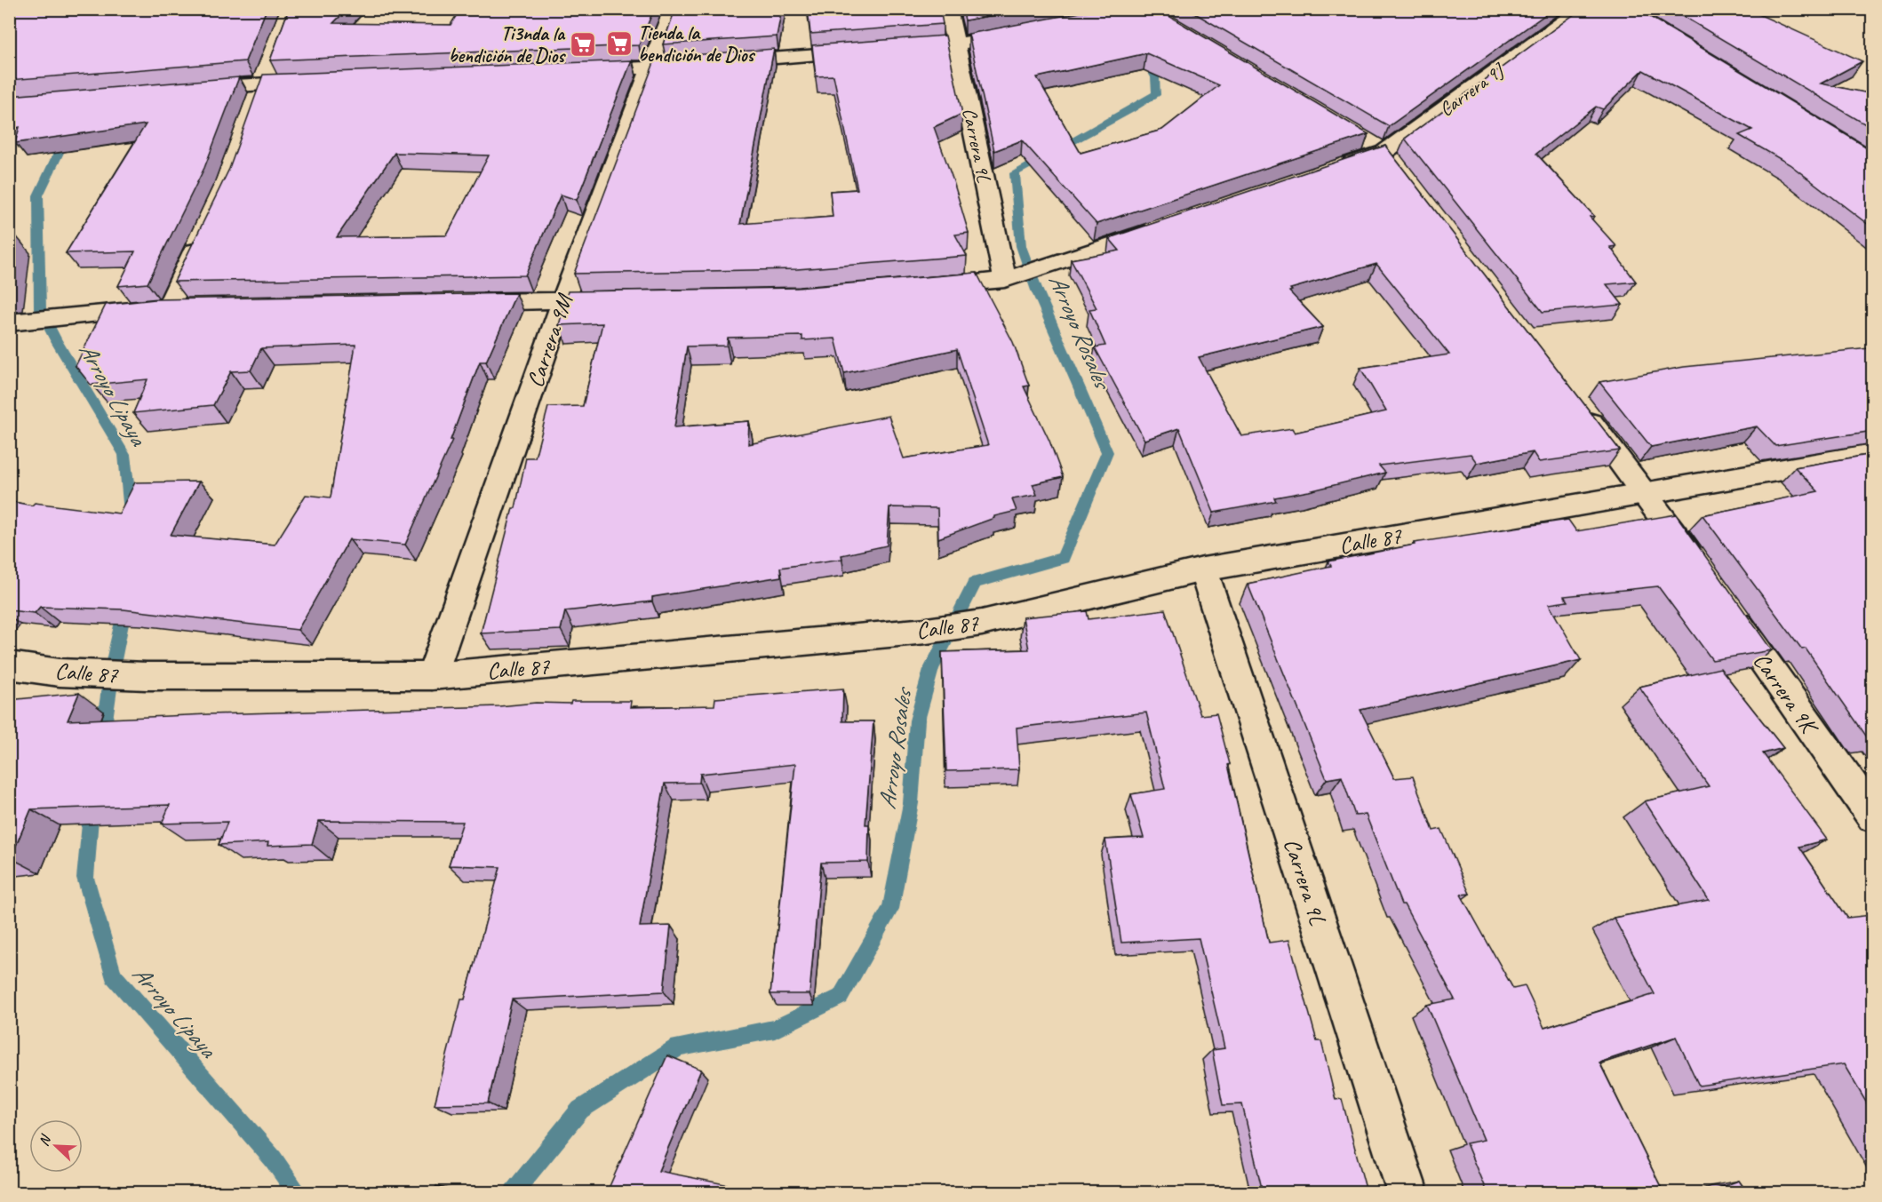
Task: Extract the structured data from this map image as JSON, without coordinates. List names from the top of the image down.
{
  "streets": {
    "street": [
      "Carrera 9J",
      "Carrera 9L",
      "Carrera 9M",
      "Calle 87",
      "Carrera 9K"
    ]
  },
  "crossings": [
    ["Carrera 9L", "Calle 87"],
    ["Carrera 9M", "Calle 87"]
  ],
  "water": ["Arroyo Rosales", "Arroyo Lipaya"],
  "places": {
    "supermarket": ["Tienda la bendición de Dios", "Ti3nda la bendición de Dios"]
  },
  "north": "top left"
}
